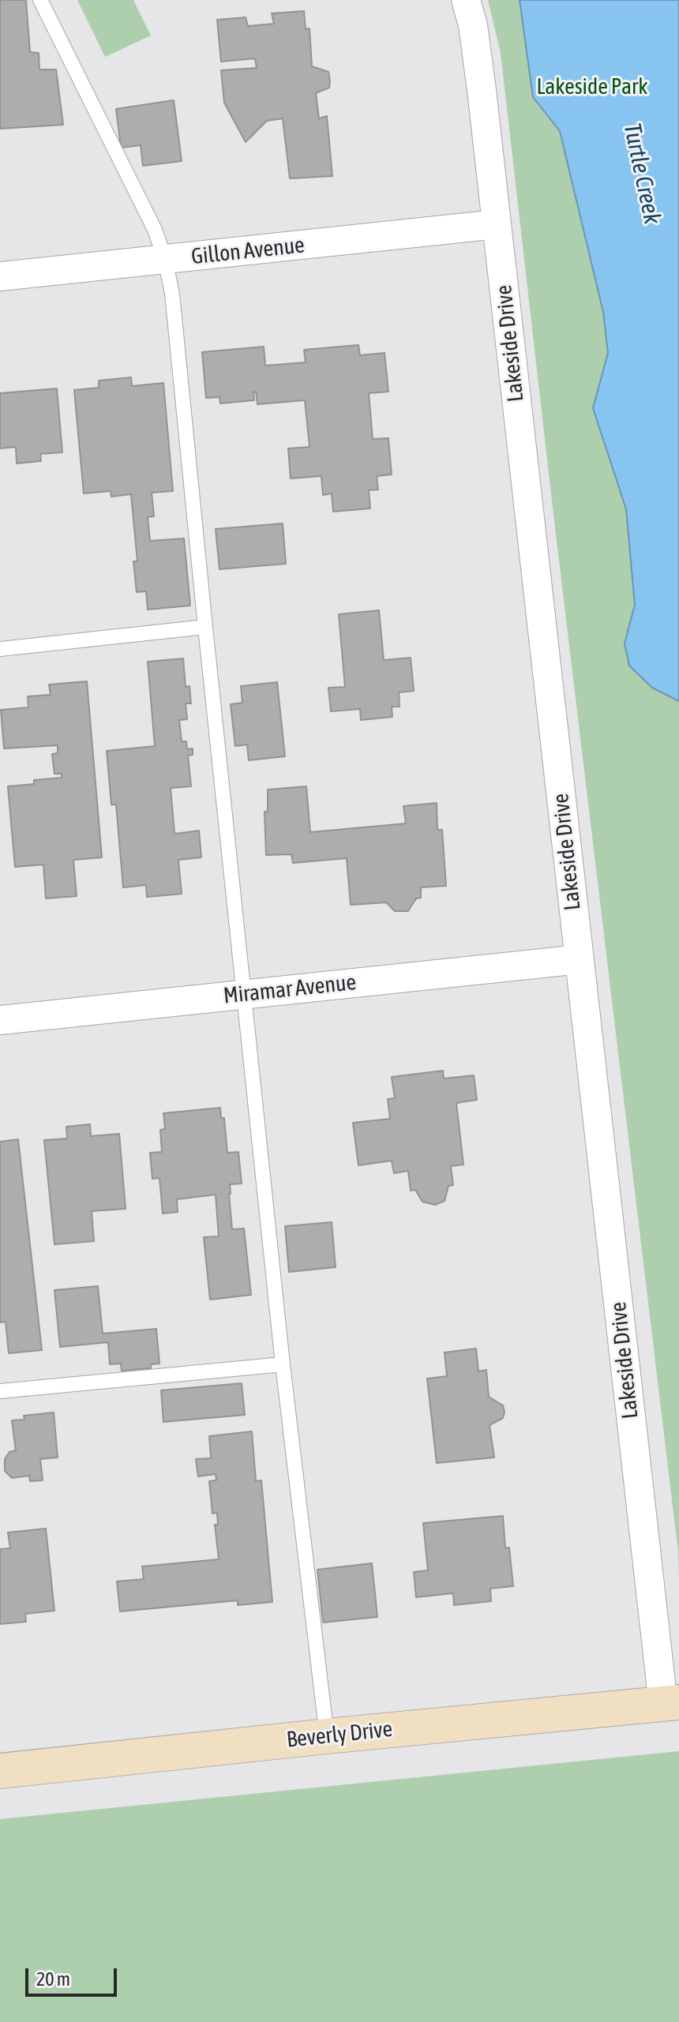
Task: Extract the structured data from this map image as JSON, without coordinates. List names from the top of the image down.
{
  "streets": {
    "street": [
      "Gillon Avenue",
      "Lakeside Drive",
      "Miramar Avenue",
      "Beverly Drive"
    ]
  },
  "crossings": [
    ["Gillon Avenue", "Lakeside Drive"],
    ["Lakeside Drive", "Miramar Avenue"],
    ["Lakeside Drive", "Beverly Drive"]
  ],
  "water": ["Turtle Creek"],
  "parks": ["Lakeside Park"],
  "scale_bar": "20 m"
}
